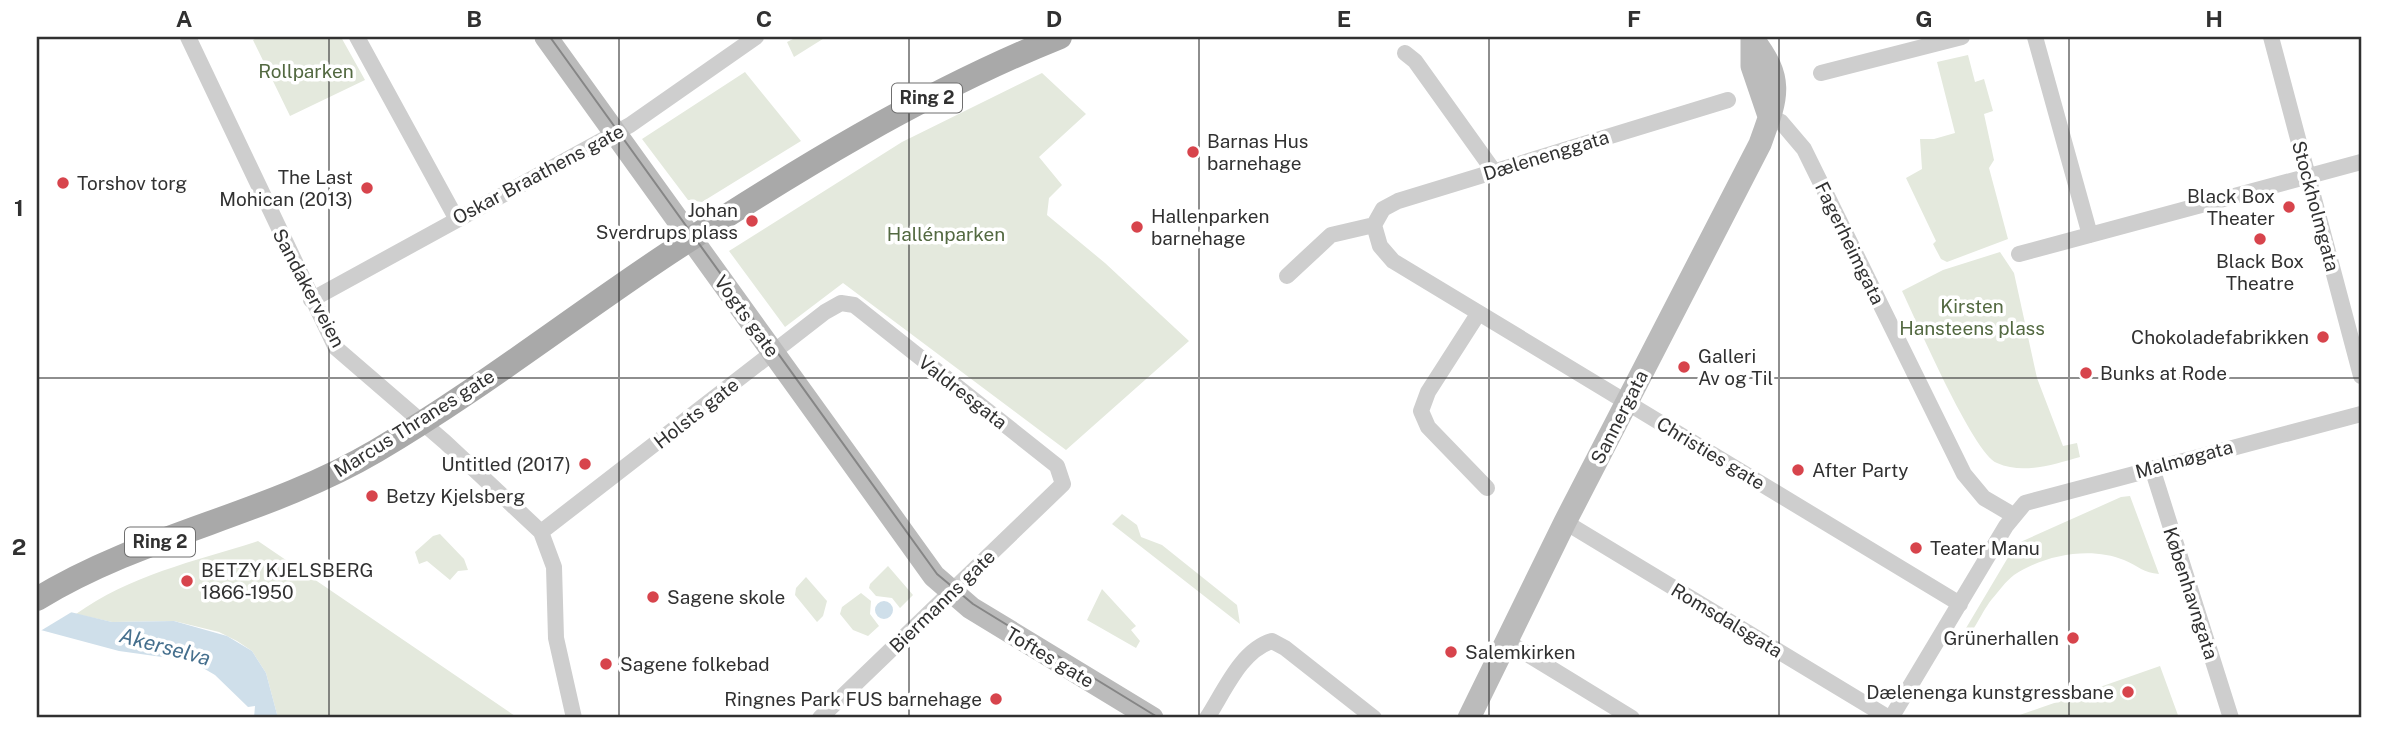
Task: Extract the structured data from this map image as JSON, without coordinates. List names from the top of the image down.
{
  "streets": {
    "main road": [
      "Ring 2",
      "Vogts gate",
      "Sannergata",
      "Marcus Thranes gate",
      "Toftes gate"
    ],
    "street": [
      "Dælenenggata",
      "Oskar Braathens gate",
      "Stockholmgata",
      "Fagerheimgata",
      "Sandakerveien",
      "Valdresgata",
      "Holsts gate",
      "Christies gate",
      "Malmøgata",
      "Københavngata",
      "Biermanns gate",
      "Romsdalsgata"
    ]
  },
  "crossings": [
    ["Ring 2", "Vogts gate"],
    ["Ring 2", "Marcus Thranes gate"],
    ["Dælenenggata", "Christies gate"],
    ["Oskar Braathens gate", "Sandakerveien"],
    ["Oskar Braathens gate", "Vogts gate"],
    ["Fagerheimgata", "Sannergata"],
    ["Fagerheimgata", "Malmøgata"],
    ["Sandakerveien", "Holsts gate"],
    ["Sandakerveien", "Marcus Thranes gate"],
    ["Vogts gate", "Holsts gate"],
    ["Vogts gate", "Marcus Thranes gate"],
    ["Vogts gate", "Biermanns gate"],
    ["Vogts gate", "Toftes gate"],
    ["Valdresgata", "Holsts gate"],
    ["Valdresgata", "Biermanns gate"],
    ["Sannergata", "Christies gate"],
    ["Sannergata", "Romsdalsgata"],
    ["Malmøgata", "Københavngata"],
    ["Biermanns gate", "Toftes gate"]
  ],
  "water": ["Akerselva"],
  "parks": ["Rollparken", "Hallénparken", "Kirsten Hansteens plass"],
  "places": [
    "Barnas Hus barnehage",
    "Torshov torg",
    "The Last Mohican (2013)",
    "Black Box Theater",
    "Johan Sverdrups plass",
    "Hallenparken barnehage",
    "Black Box Theatre",
    "Chokoladefabrikken",
    "Galleri Av og Til",
    "Bunks at Rode",
    "Untitled (2017)",
    "After Party",
    "Betzy Kjelsberg",
    "Teater Manu",
    "BETZY KJELSBERG 1866-1950",
    "Sagene skole",
    "Grünerhallen",
    "Salemkirken",
    "Sagene folkebad",
    "Dælenenga kunstgressbane",
    "Ringnes Park FUS barnehage"
  ],
  "grid": {
    "columns": [
      "A",
      "B",
      "C",
      "D",
      "E",
      "F",
      "G",
      "H"
    ],
    "rows": ["1", "2"]
  }
}
